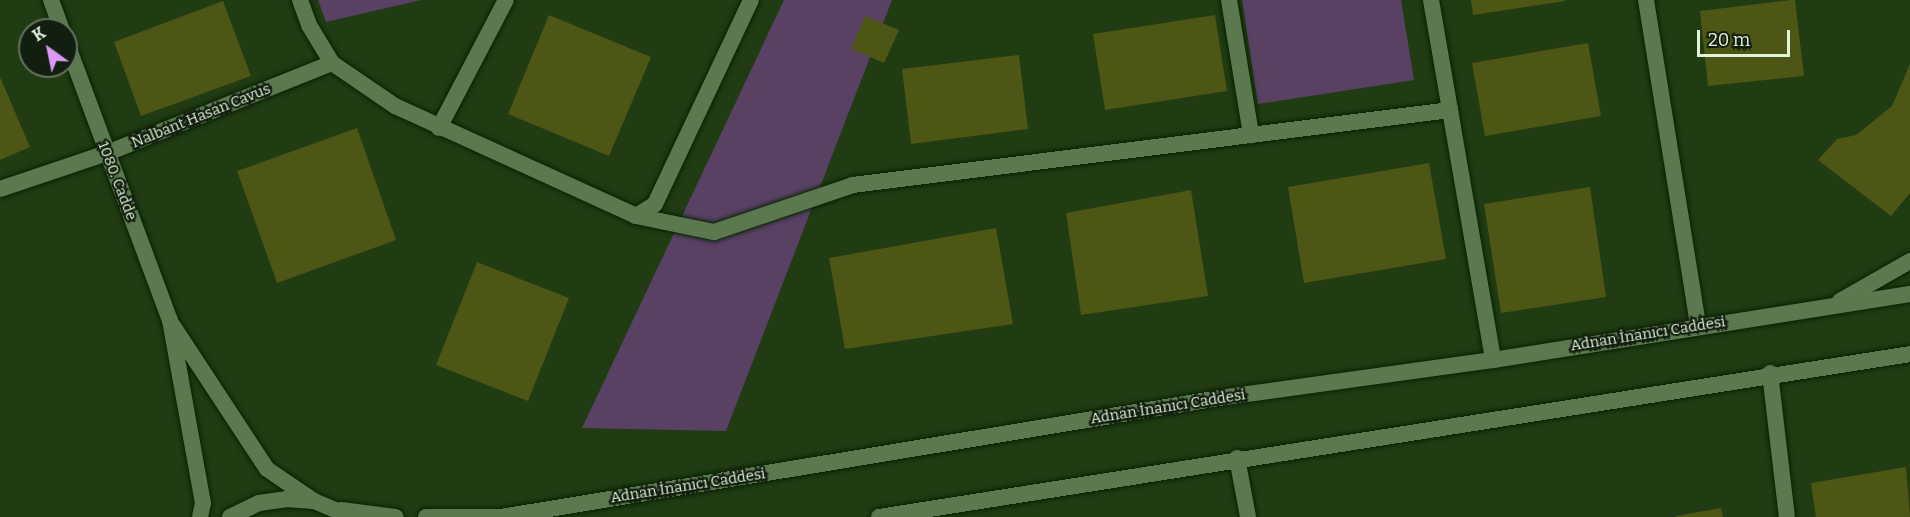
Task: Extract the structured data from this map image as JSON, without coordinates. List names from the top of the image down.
{
  "streets": {
    "street": ["Nalbant Hasan Cavus", "1080. Cadde", "Adnan İnanıcı Caddesi"]
  },
  "crossings": [
    ["Nalbant Hasan Cavus", "1080. Cadde"]
  ],
  "scale_bar": "20 m",
  "north": "top left"
}
